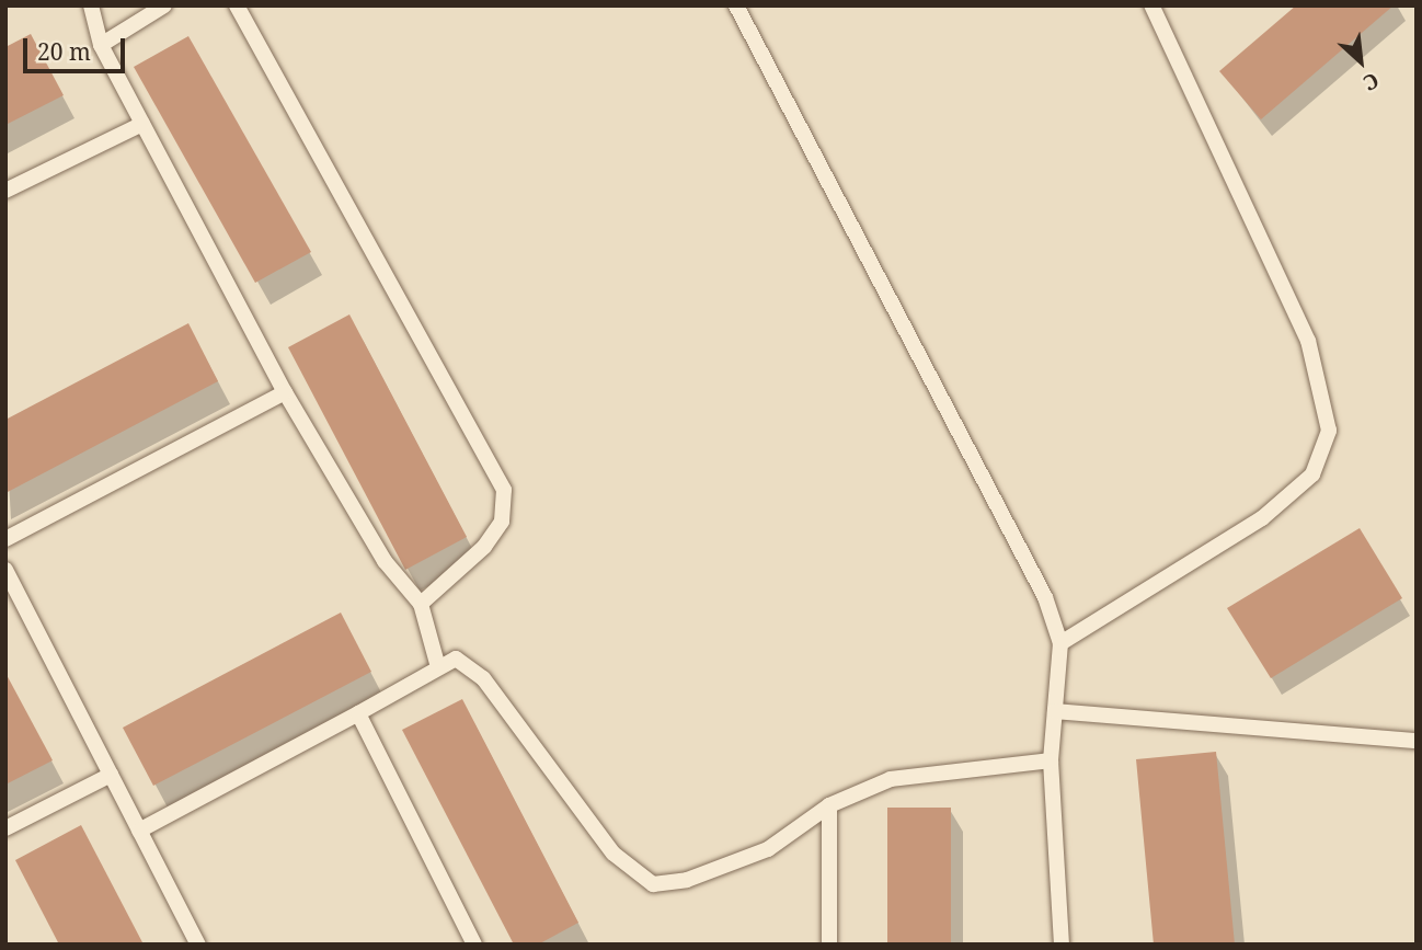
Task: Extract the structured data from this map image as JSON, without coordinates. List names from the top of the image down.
{
  "scale_bar": "20 m",
  "north": "bottom right"
}
